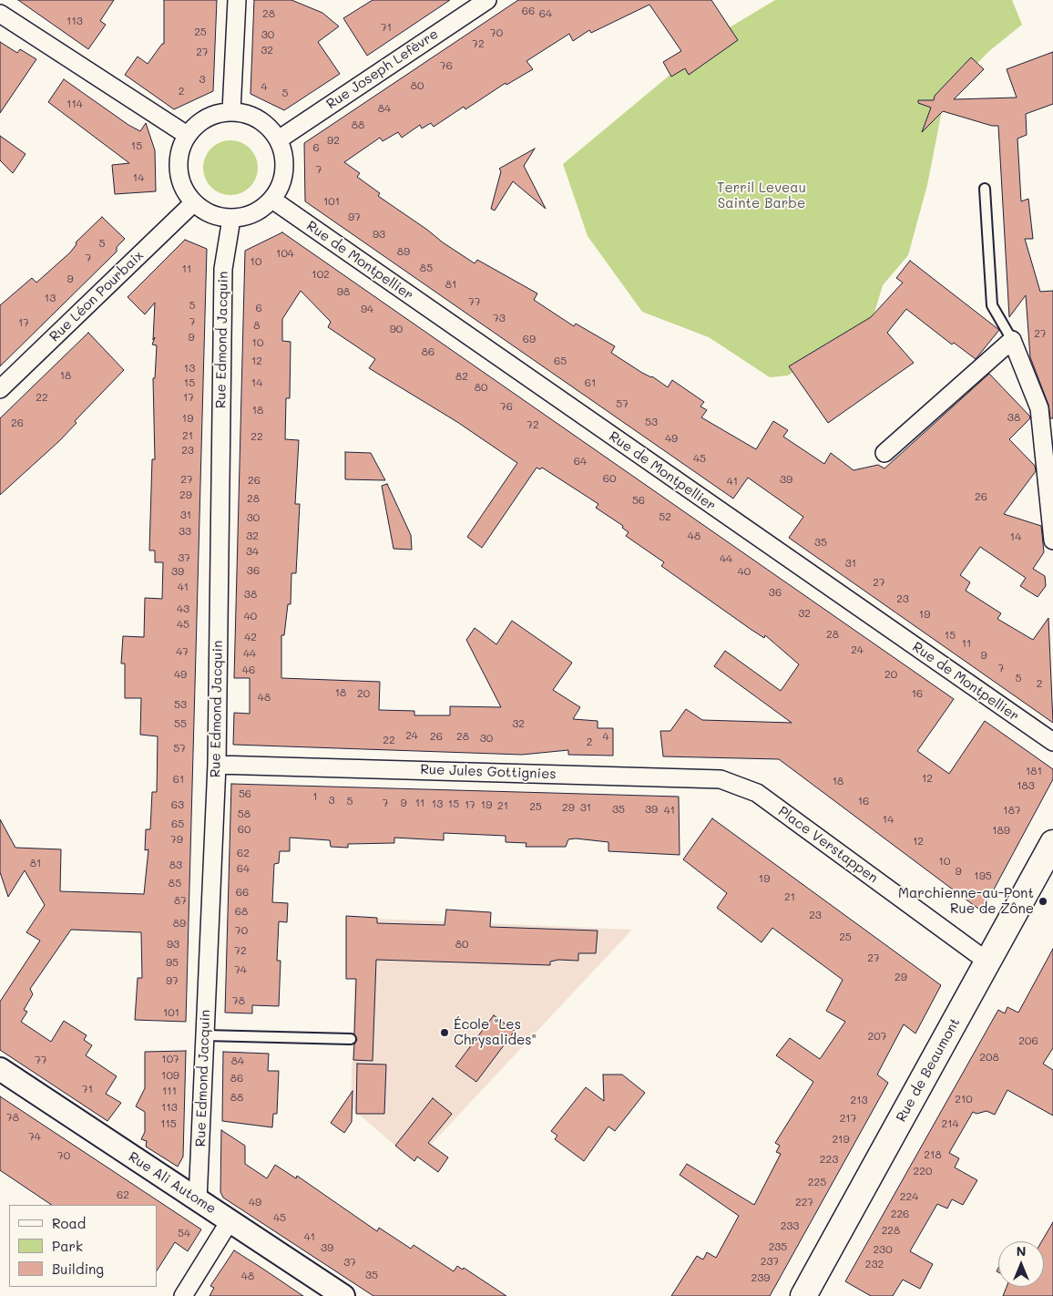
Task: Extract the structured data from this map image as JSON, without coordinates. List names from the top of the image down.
{
  "streets": {
    "main road": ["Rue de Beaumont"],
    "street": [
      "Rue Joseph Lefèvre",
      "Rue de Montpellier",
      "Rue Léon Pourbaix",
      "Rue Edmond Jacquin",
      "Rue Jules Gottignies",
      "Place Verstappen",
      "Rue Ali Autome"
    ]
  },
  "crossings": [
    ["Rue Joseph Lefèvre", "Rue de Montpellier"],
    ["Rue Joseph Lefèvre", "Rue Léon Pourbaix"],
    ["Rue Joseph Lefèvre", "Rue Edmond Jacquin"],
    ["Rue de Montpellier", "Rue Léon Pourbaix"],
    ["Rue de Montpellier", "Rue Edmond Jacquin"],
    ["Rue Léon Pourbaix", "Rue Edmond Jacquin"],
    ["Rue Edmond Jacquin", "Rue Jules Gottignies"],
    ["Rue Edmond Jacquin", "Rue Ali Autome"],
    ["Rue Jules Gottignies", "Place Verstappen"],
    ["Place Verstappen", "Rue de Beaumont"]
  ],
  "parks": ["Terril Leveau Sainte Barbe"],
  "places": ["Marchienne-au-Pont Rue de Zône", "École \"Les Chrysalides\""],
  "house_numbers": [
    "66",
    "28",
    "64",
    "113",
    "71",
    "25",
    "70",
    "30",
    "72",
    "32",
    "27",
    "76",
    "3",
    "80",
    "4",
    "2",
    "5",
    "114",
    "84",
    "88",
    "92",
    "15",
    "6",
    "7",
    "14",
    "101",
    "97",
    "93",
    "5",
    "89",
    "104",
    "7",
    "10",
    "85",
    "11",
    "102",
    "9",
    "81",
    "98",
    "13",
    "77",
    "5",
    "6",
    "94",
    "73",
    "7",
    "17",
    "8",
    "90",
    "27",
    "9",
    "69",
    "10",
    "86",
    "12",
    "65",
    "13",
    "18",
    "82",
    "15",
    "14",
    "61",
    "80",
    "22",
    "17",
    "57",
    "76",
    "18",
    "38",
    "19",
    "53",
    "26",
    "72",
    "21",
    "22",
    "49",
    "23",
    "45",
    "64",
    "60",
    "27",
    "39",
    "26",
    "41",
    "29",
    "26",
    "28",
    "56",
    "31",
    "52",
    "30",
    "33",
    "32",
    "48",
    "14",
    "35",
    "34",
    "37",
    "44",
    "31",
    "36",
    "39",
    "40",
    "27",
    "41",
    "36",
    "38",
    "23",
    "43",
    "32",
    "19",
    "40",
    "45",
    "28",
    "15",
    "42",
    "11",
    "24",
    "47",
    "44",
    "9",
    "7",
    "46",
    "49",
    "20",
    "5",
    "2",
    "18",
    "20",
    "16",
    "48",
    "53",
    "55",
    "32",
    "24",
    "26",
    "28",
    "4",
    "30",
    "22",
    "2",
    "57",
    "181",
    "12",
    "61",
    "18",
    "183",
    "56",
    "1",
    "3",
    "5",
    "16",
    "7",
    "9",
    "11",
    "13",
    "15",
    "63",
    "17",
    "19",
    "21",
    "25",
    "29",
    "31",
    "35",
    "39",
    "41",
    "187",
    "58",
    "14",
    "65",
    "60",
    "189",
    "79",
    "12",
    "62",
    "10",
    "81",
    "83",
    "64",
    "9",
    "195",
    "19",
    "85",
    "66",
    "21",
    "87",
    "68",
    "23",
    "89",
    "70",
    "25",
    "93",
    "80",
    "72",
    "27",
    "95",
    "74",
    "29",
    "97",
    "78",
    "101",
    "207",
    "206",
    "208",
    "107",
    "77",
    "84",
    "109",
    "86",
    "71",
    "111",
    "88",
    "210",
    "213",
    "113",
    "78",
    "217",
    "115",
    "214",
    "74",
    "219",
    "218",
    "70",
    "223",
    "220",
    "225",
    "62",
    "224",
    "49",
    "227",
    "226",
    "45",
    "233",
    "228",
    "54",
    "41",
    "235",
    "39",
    "230",
    "237",
    "37",
    "232",
    "35",
    "48",
    "239"
  ],
  "legend": ["Road", "Park", "Building"],
  "north": "top"
}
